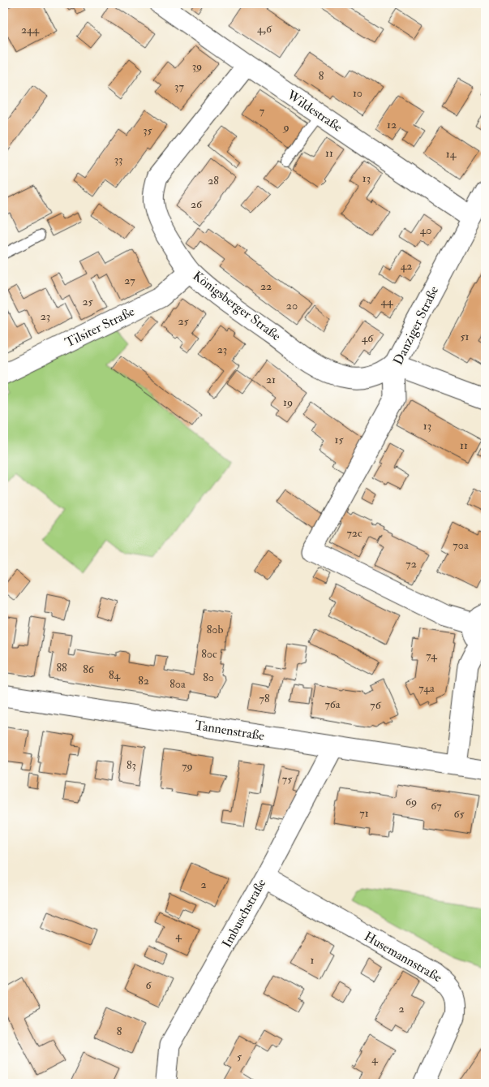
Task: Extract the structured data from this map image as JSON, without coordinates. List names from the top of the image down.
{
  "streets": {
    "street": [
      "Wildestraße",
      "Königsberger Straße",
      "Danziger Straße",
      "Tilsiter Straße",
      "Tannenstraße",
      "Imbuschstraße",
      "Husemannstraße"
    ]
  },
  "crossings": [
    ["Wildestraße", "Königsberger Straße"],
    ["Wildestraße", "Danziger Straße"],
    ["Königsberger Straße", "Danziger Straße"],
    ["Königsberger Straße", "Tilsiter Straße"],
    ["Tannenstraße", "Imbuschstraße"],
    ["Imbuschstraße", "Husemannstraße"]
  ],
  "house_numbers": [
    "4,6",
    "244",
    "39",
    "8",
    "37",
    "10",
    "7",
    "12",
    "9",
    "35",
    "11",
    "14",
    "33",
    "13",
    "28",
    "26",
    "40",
    "42",
    "27",
    "22",
    "25",
    "44",
    "20",
    "23",
    "25",
    "51",
    "46",
    "23",
    "21",
    "19",
    "13",
    "15",
    "11",
    "72c",
    "70a",
    "72",
    "80b",
    "80c",
    "74",
    "88",
    "86",
    "84",
    "80",
    "82",
    "80a",
    "74a",
    "78",
    "76a",
    "76",
    "83",
    "79",
    "75",
    "69",
    "67",
    "71",
    "65",
    "2",
    "4",
    "1",
    "6",
    "2",
    "8",
    "5",
    "4"
  ]
}
